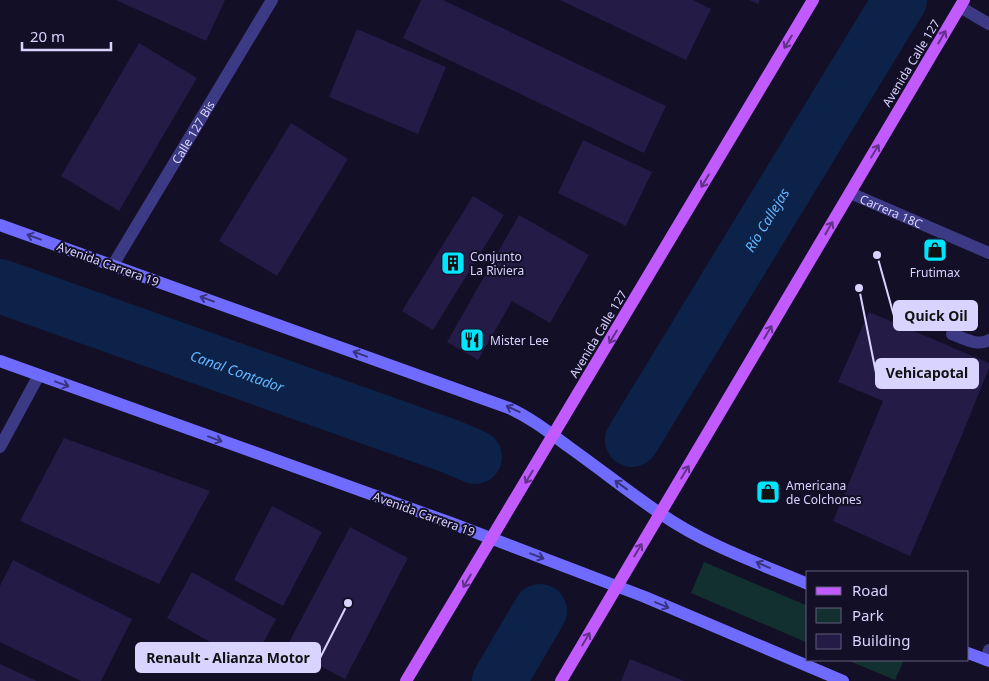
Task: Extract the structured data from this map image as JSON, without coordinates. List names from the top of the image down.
{
  "streets": {
    "main road": ["Avenida Calle 127", "Avenida Carrera 19"],
    "street": ["Calle 127 Bis", "Carrera 18C"]
  },
  "crossings": [
    ["Avenida Calle 127", "Carrera 18C"],
    ["Avenida Calle 127", "Avenida Carrera 19"],
    ["Calle 127 Bis", "Avenida Carrera 19"]
  ],
  "water": ["Río Callejas", "Canal Contador"],
  "places": {
    "shop": ["Frutimax", "Americana de Colchones"],
    "other": ["Quick Oil", "Vehicapotal", "Renault - Alianza Motor"],
    "building": ["Conjunto La Riviera"],
    "restaurant": ["Mister Lee"]
  },
  "legend": ["Road", "Park", "Building"],
  "scale_bar": "20 m"
}
